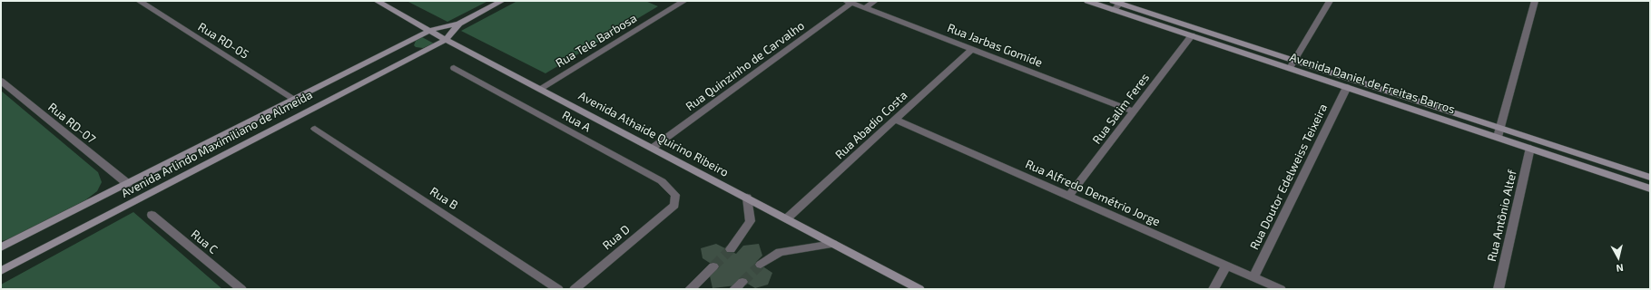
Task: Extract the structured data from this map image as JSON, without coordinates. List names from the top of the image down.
{
  "streets": {
    "street": [
      "Rua RD-05",
      "Rua Tele Barbosa",
      "Rua Jarbas Gomide",
      "Rua Quinzinho de Carvalho",
      "Avenida Daniel de Freitas Barros",
      "Rua Salim Feres",
      "Rua A",
      "Rua RD-07",
      "Rua Abadio Costa",
      "Avenida Athaide Quirino Ribeiro",
      "Avenida Arlindo Maximiliano de Almeida",
      "Rua Doutor Edelweiss Teixeira",
      "Rua Alfredo Demétrio Jorge",
      "Rua B",
      "Rua Antônio Altef",
      "Rua D",
      "Rua C"
    ]
  },
  "crossings": [
    ["Rua RD-05", "Avenida Arlindo Maximiliano de Almeida"],
    ["Rua Tele Barbosa", "Avenida Athaide Quirino Ribeiro"],
    ["Rua Jarbas Gomide", "Rua Quinzinho de Carvalho"],
    ["Rua Jarbas Gomide", "Rua Salim Feres"],
    ["Rua Jarbas Gomide", "Rua Abadio Costa"],
    ["Rua Quinzinho de Carvalho", "Avenida Athaide Quirino Ribeiro"],
    ["Avenida Daniel de Freitas Barros", "Rua Salim Feres"],
    ["Avenida Daniel de Freitas Barros", "Rua Doutor Edelweiss Teixeira"],
    ["Avenida Daniel de Freitas Barros", "Rua Antônio Altef"],
    ["Rua Salim Feres", "Rua Alfredo Demétrio Jorge"],
    ["Rua A", "Rua D"],
    ["Rua RD-07", "Avenida Arlindo Maximiliano de Almeida"],
    ["Rua Abadio Costa", "Avenida Athaide Quirino Ribeiro"],
    ["Rua Abadio Costa", "Rua Alfredo Demétrio Jorge"],
    ["Avenida Athaide Quirino Ribeiro", "Avenida Arlindo Maximiliano de Almeida"],
    ["Rua Doutor Edelweiss Teixeira", "Rua Alfredo Demétrio Jorge"]
  ],
  "north": "bottom"
}
